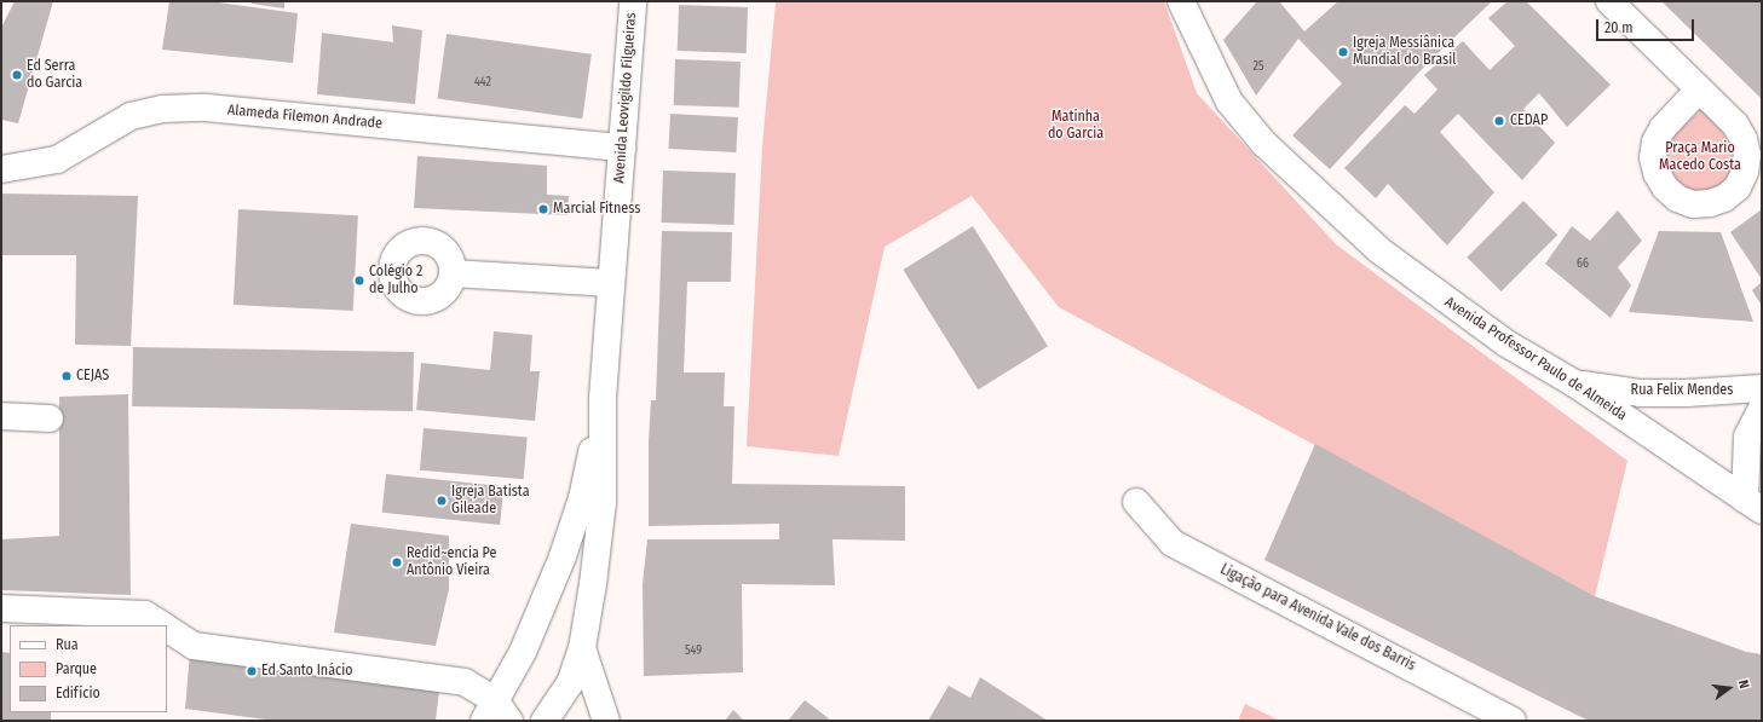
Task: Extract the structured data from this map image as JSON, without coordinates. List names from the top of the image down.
{
  "streets": {
    "street": [
      "Avenida Leovigildo Filgueiras",
      "Alameda Filemon Andrade",
      "Avenida Professor Paulo de Almeida",
      "Rua Felix Mendes",
      "Ligação para Avenida Vale dos Barris"
    ]
  },
  "crossings": [
    ["Avenida Leovigildo Filgueiras", "Alameda Filemon Andrade"],
    ["Avenida Professor Paulo de Almeida", "Rua Felix Mendes"]
  ],
  "parks": ["Matinha do Garcia", "Praça Mario Macedo Costa"],
  "places": [
    "Igreja Messiânica Mundial do Brasil",
    "Ed Serra do Garcia",
    "CEDAP",
    "Marcial Fitness",
    "Colégio 2 de Julho",
    "CEJAS",
    "Igreja Batista Gileade",
    "Redid~encia Pe Antônio Vieira",
    "Ed Santo Inácio"
  ],
  "house_numbers": [
    "25",
    "442",
    "66",
    "549"
  ],
  "legend": ["Rua", "Parque", "Edifício"],
  "scale_bar": "20 m",
  "north": "right"
}
